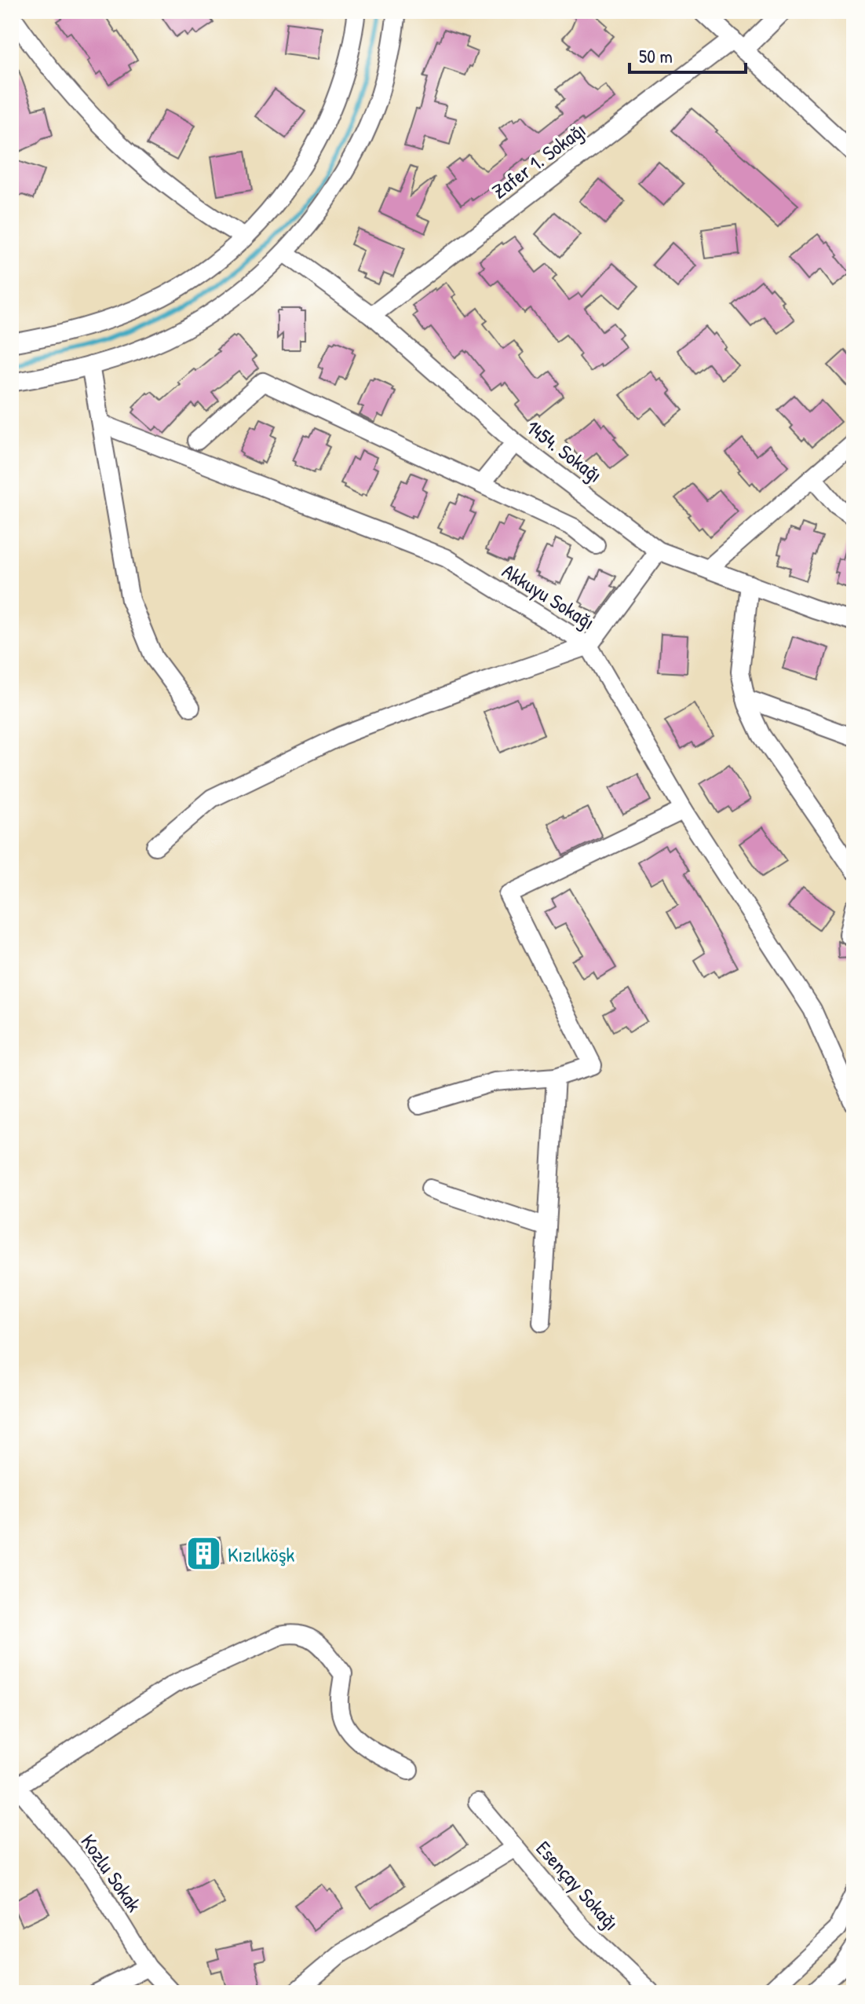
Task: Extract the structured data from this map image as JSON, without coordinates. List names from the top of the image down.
{
  "streets": {
    "street": [
      "Zafer 1. Sokağı",
      "1454. Sokağı",
      "Akkuyu Sokağı",
      "Kozlu Sokak",
      "Esençay Sokağı"
    ]
  },
  "crossings": [
    ["Zafer 1. Sokağı", "1454. Sokağı"]
  ],
  "places": {
    "building": ["Kızılköşk"]
  },
  "scale_bar": "50 m"
}
